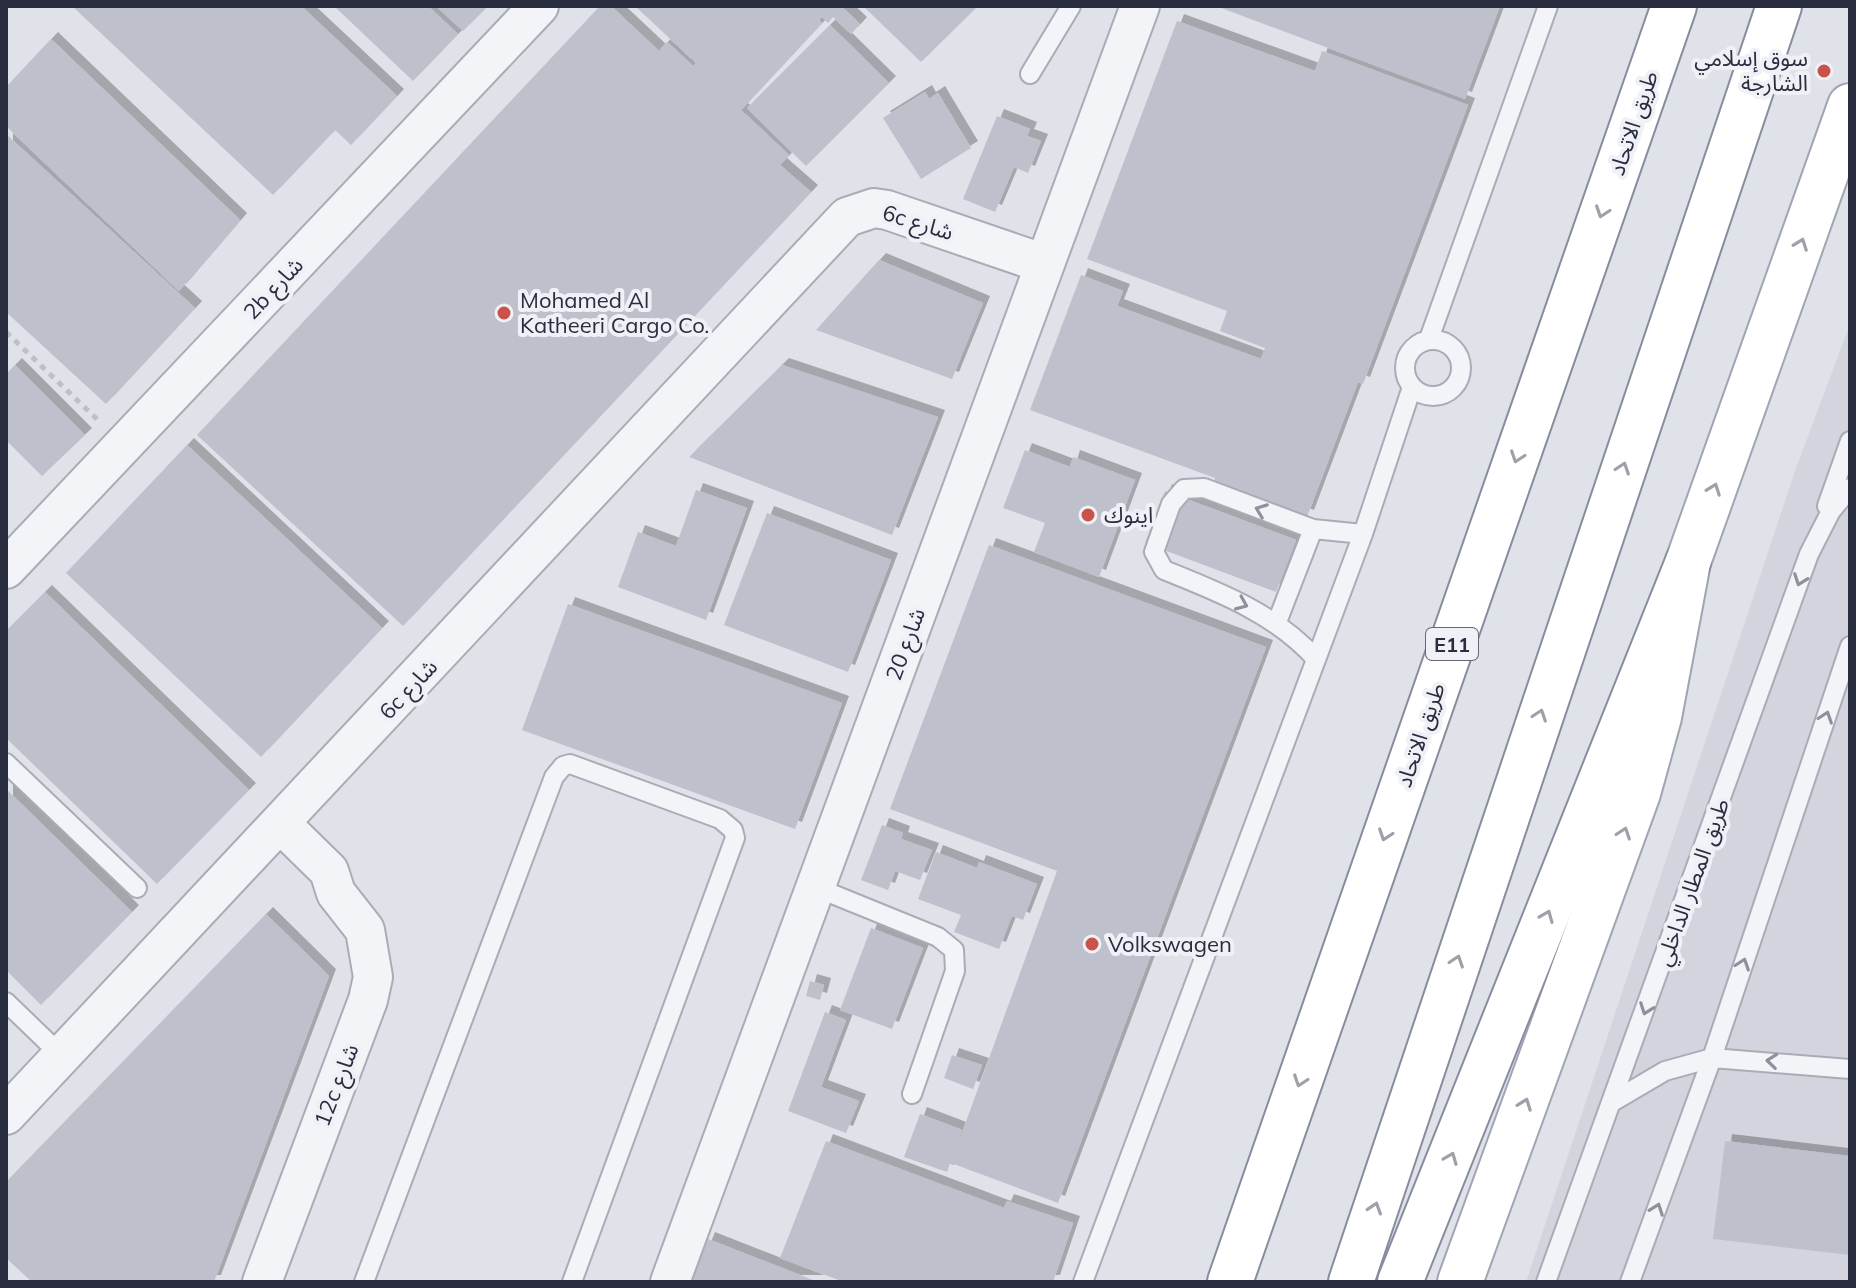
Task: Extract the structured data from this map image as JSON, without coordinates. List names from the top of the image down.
{
  "streets": {
    "main road": ["طريق الاتحاد", "E11"],
    "street": [
      "6c شارع",
      "2b شارع",
      "شارع 20",
      "12c شارع"
    ],
    "lane": ["طريق المطار الداخلي"]
  },
  "crossings": [
    ["6c شارع", "شارع 20"],
    ["6c شارع", "12c شارع"]
  ],
  "places": [
    "سوق إسلامي الشارجة",
    "Mohamed Al Katheeri Cargo Co.",
    "اينوك",
    "Volkswagen"
  ]
}
